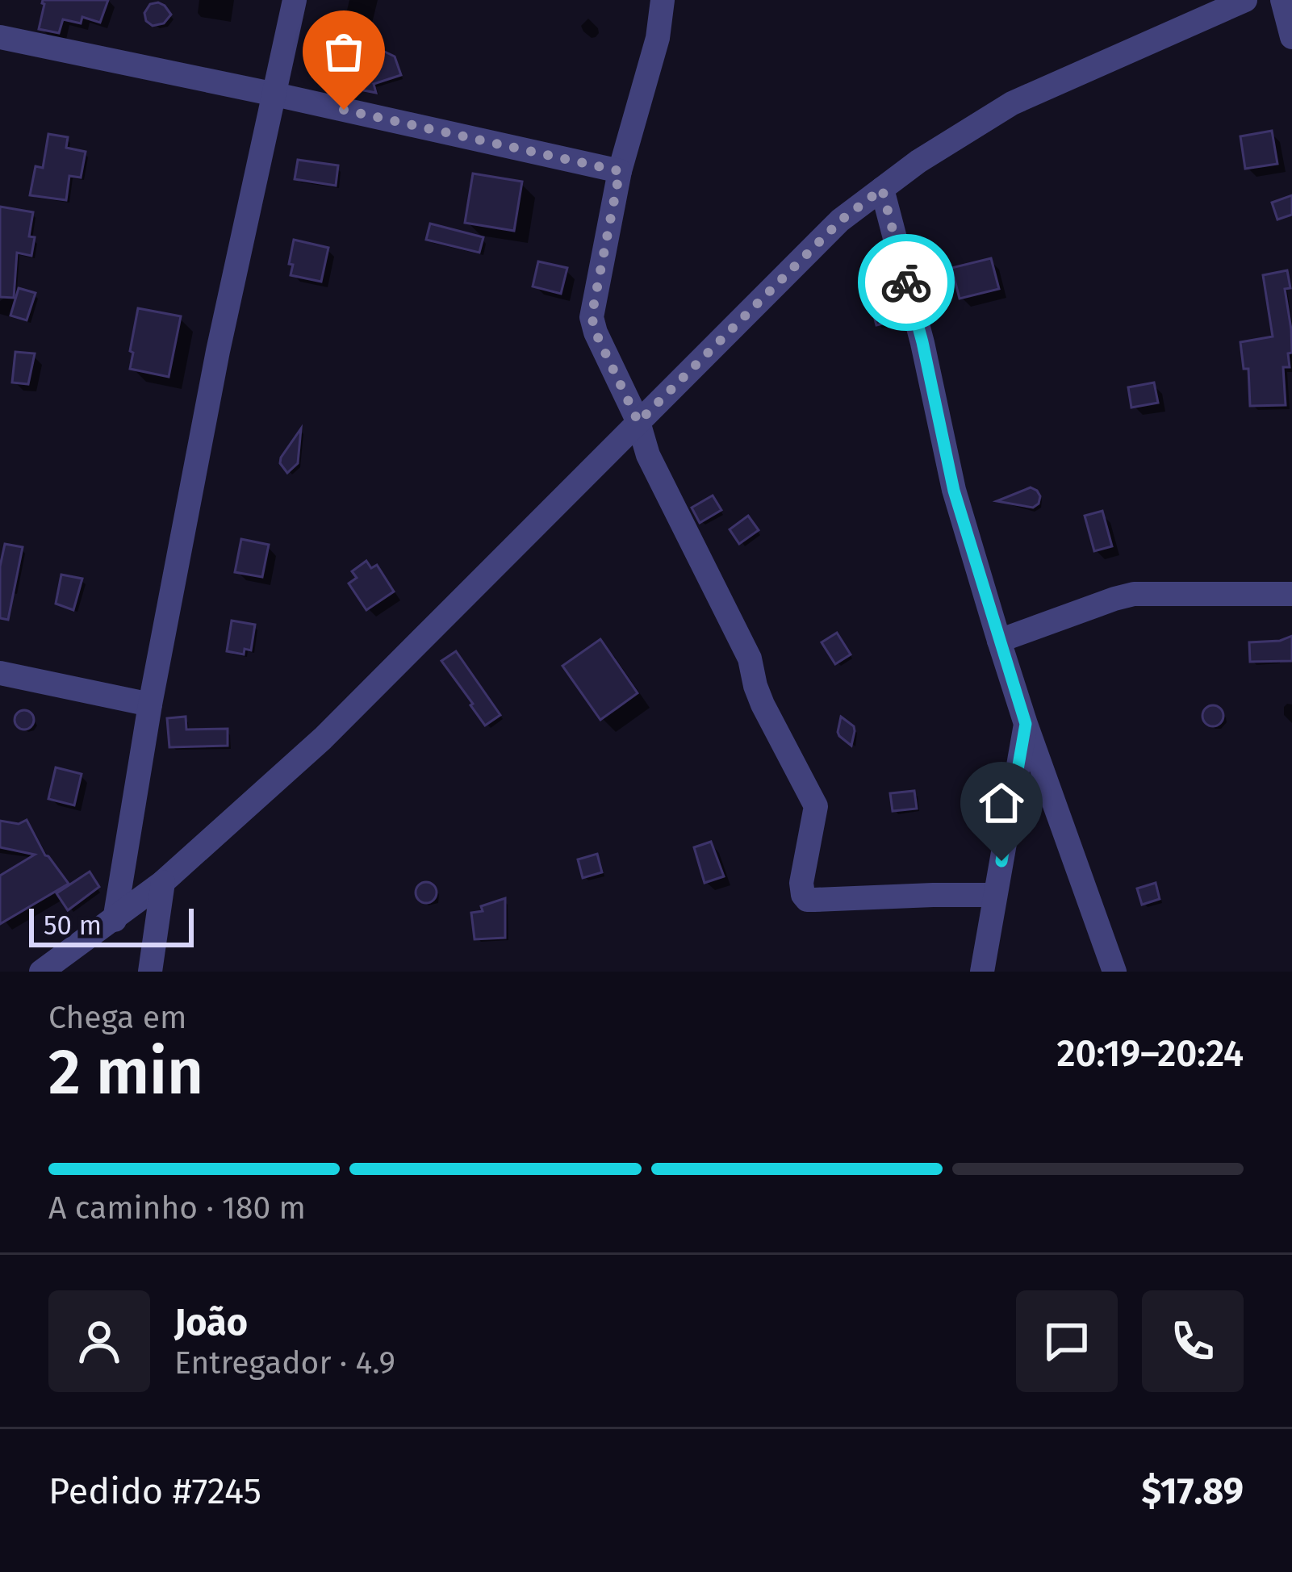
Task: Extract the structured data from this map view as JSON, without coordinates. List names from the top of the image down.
{
  "scale_bar": "50 m",
  "page": {
    "scale": "50 m",
    "heading": ["2 min", "Chega em", "20:19–20:24"],
    "panel": [
      "João",
      "Entregador · 4.9",
      "Pedido #7245",
      "$17.89"
    ],
    "bar": "A caminho · 180 m"
  }
}
